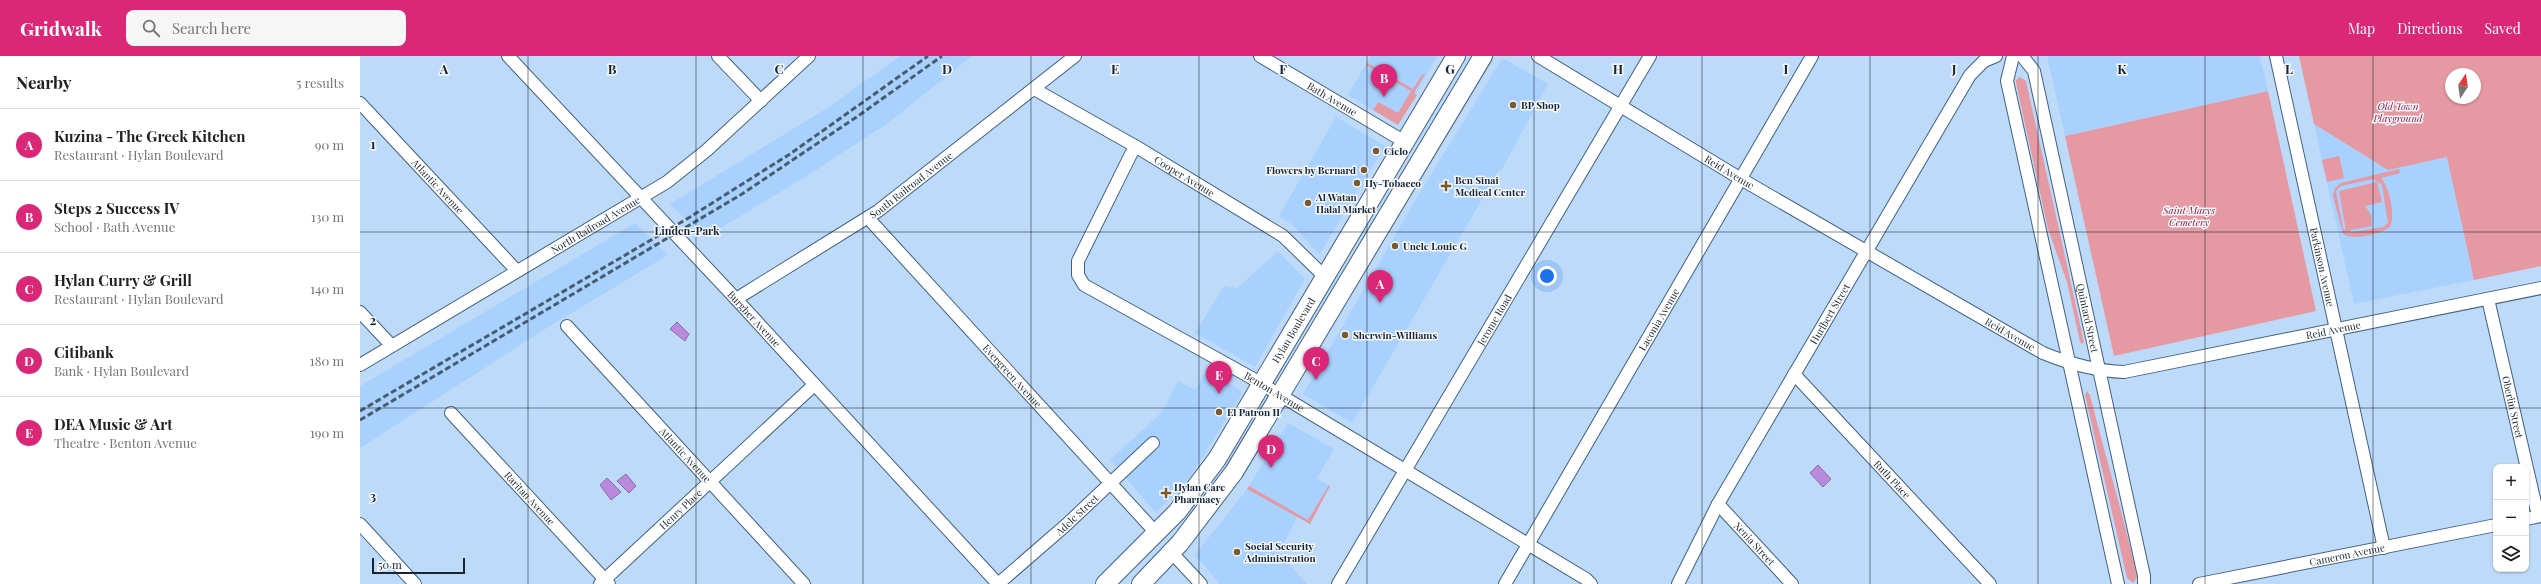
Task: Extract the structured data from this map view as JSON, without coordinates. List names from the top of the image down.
{
  "streets": {
    "main road": ["Hylan Boulevard"],
    "street": [
      "Bath Avenue",
      "Reid Avenue",
      "Cooper Avenue",
      "South Railroad Avenue",
      "Atlantic Avenue",
      "North Railroad Avenue",
      "Parkinson Avenue",
      "Hurlbert Street",
      "Quintard Street",
      "Burgher Avenue",
      "Jerome Road",
      "Laconia Avenue",
      "Evergreen Avenue",
      "Benton Avenue",
      "Oberlin Street",
      "Ruth Place",
      "Raritan Avenue",
      "Henry Place",
      "Adele Street",
      "Xenia Street",
      "Cameron Avenue"
    ]
  },
  "crossings": [
    ["Bath Avenue", "Hylan Boulevard"],
    ["Reid Avenue", "Parkinson Avenue"],
    ["Reid Avenue", "Hurlbert Street"],
    ["Reid Avenue", "Quintard Street"],
    ["Reid Avenue", "Jerome Road"],
    ["Reid Avenue", "Laconia Avenue"],
    ["Reid Avenue", "Oberlin Street"],
    ["Cooper Avenue", "South Railroad Avenue"],
    ["Cooper Avenue", "Hylan Boulevard"],
    ["Cooper Avenue", "Benton Avenue"],
    ["South Railroad Avenue", "Burgher Avenue"],
    ["South Railroad Avenue", "Evergreen Avenue"],
    ["Atlantic Avenue", "North Railroad Avenue"],
    ["Atlantic Avenue", "Henry Place"],
    ["North Railroad Avenue", "Burgher Avenue"],
    ["Parkinson Avenue", "Cameron Avenue"],
    ["Hurlbert Street", "Ruth Place"],
    ["Hurlbert Street", "Xenia Street"],
    ["Burgher Avenue", "Henry Place"],
    ["Burgher Avenue", "Adele Street"],
    ["Jerome Road", "Benton Avenue"],
    ["Laconia Avenue", "Benton Avenue"],
    ["Hylan Boulevard", "Evergreen Avenue"],
    ["Hylan Boulevard", "Benton Avenue"],
    ["Evergreen Avenue", "Adele Street"],
    ["Raritan Avenue", "Henry Place"]
  ],
  "districts": ["Linden-Park"],
  "parks": ["Old Town Playground", "Saint Marys Cemetery"],
  "places": {
    "other": [
      "BP Shop",
      "Cielo",
      "Flowers by Bernard",
      "Hy-Tobacco",
      "Al Watan Halal Market",
      "Uncle Louie G",
      "Sherwin-Williams",
      "El Patron II",
      "Social Security Administration"
    ],
    "health": ["Ben Sinai Medical Center", "Hylan Care Pharmacy"]
  },
  "scale_bar": "50 m",
  "north": "top",
  "page": {
    "header": "Gridwalk",
    "search": "Search here",
    "nav": ["Map", "Directions", "Saved"],
    "heading": ["Nearby", "5 results"],
    "pins": [
      "B",
      "A",
      "C",
      "E",
      "D"
    ],
    "list": [
      {
        "mark": "A",
        "name": "Kuzina - The Greek Kitchen",
        "note": "Restaurant · Hylan Boulevard",
        "value": "90 m"
      },
      {
        "mark": "B",
        "name": "Steps 2 Success IV",
        "note": "School · Bath Avenue",
        "value": "130 m"
      },
      {
        "mark": "C",
        "name": "Hylan Curry & Grill",
        "note": "Restaurant · Hylan Boulevard",
        "value": "140 m"
      },
      {
        "mark": "D",
        "name": "Citibank",
        "note": "Bank · Hylan Boulevard",
        "value": "180 m"
      },
      {
        "mark": "E",
        "name": "DEA Music & Art",
        "note": "Theatre · Benton Avenue",
        "value": "190 m"
      }
    ],
    "map_buttons": ["+", "−"],
    "scale": "50 m"
  },
  "grid": {
    "columns": [
      "A",
      "B",
      "C",
      "D",
      "E",
      "F",
      "G",
      "H",
      "I",
      "J",
      "K",
      "L"
    ],
    "rows": ["1", "2", "3"]
  }
}
